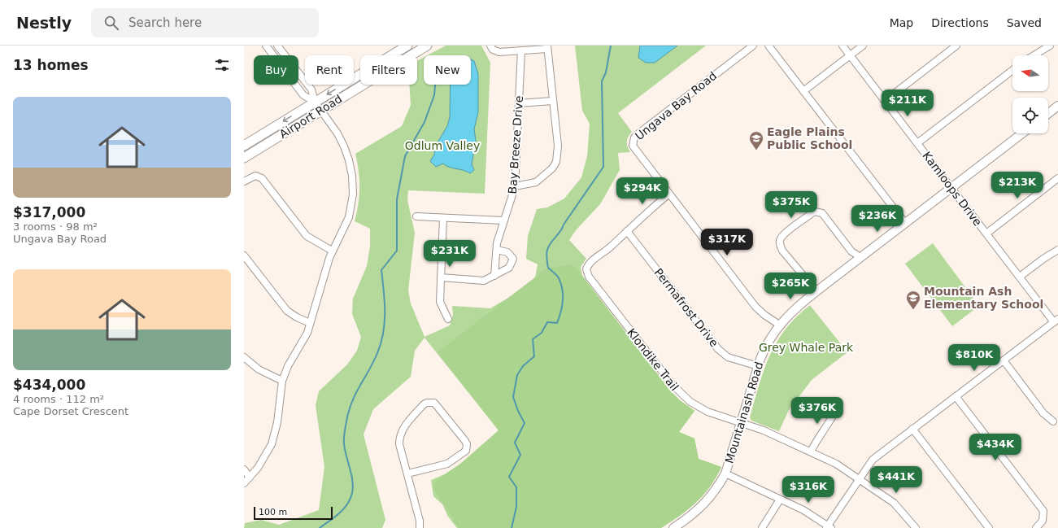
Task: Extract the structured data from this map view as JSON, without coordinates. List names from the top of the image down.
{
  "streets": {
    "main road": ["Airport Road"],
    "street": [
      "Ungava Bay Road",
      "Bay Breeze Drive",
      "Kamloops Drive",
      "Permafrost Drive",
      "Klondike Trail",
      "Mountainash Road"
    ]
  },
  "crossings": [
    ["Ungava Bay Road", "Mountainash Road"],
    ["Kamloops Drive", "Mountainash Road"],
    ["Permafrost Drive", "Klondike Trail"],
    ["Permafrost Drive", "Mountainash Road"],
    ["Klondike Trail", "Mountainash Road"]
  ],
  "parks": ["Odlum Valley", "Grey Whale Park"],
  "places": {
    "school or university": ["Eagle Plains Public School", "Mountain Ash Elementary School"]
  },
  "scale_bar": "100 m",
  "north": "left",
  "page": {
    "header": "Nestly",
    "search": "Search here",
    "nav": ["Map", "Directions", "Saved"],
    "heading": "13 homes",
    "chip": [
      "Buy",
      "Rent",
      "Filters",
      "New"
    ],
    "list": [
      {
        "name": "$317,000",
        "note": "3 rooms · 98 m² · Ungava Bay Road"
      },
      {
        "name": "$434,000",
        "note": "4 rooms · 112 m² · Cape Dorset Crescent"
      }
    ],
    "price": [
      "$211K",
      "$213K",
      "$294K",
      "$375K",
      "$236K",
      "$317K",
      "$231K",
      "$265K",
      "$810K",
      "$376K",
      "$434K",
      "$441K",
      "$316K"
    ],
    "scale": "100 m"
  }
}
